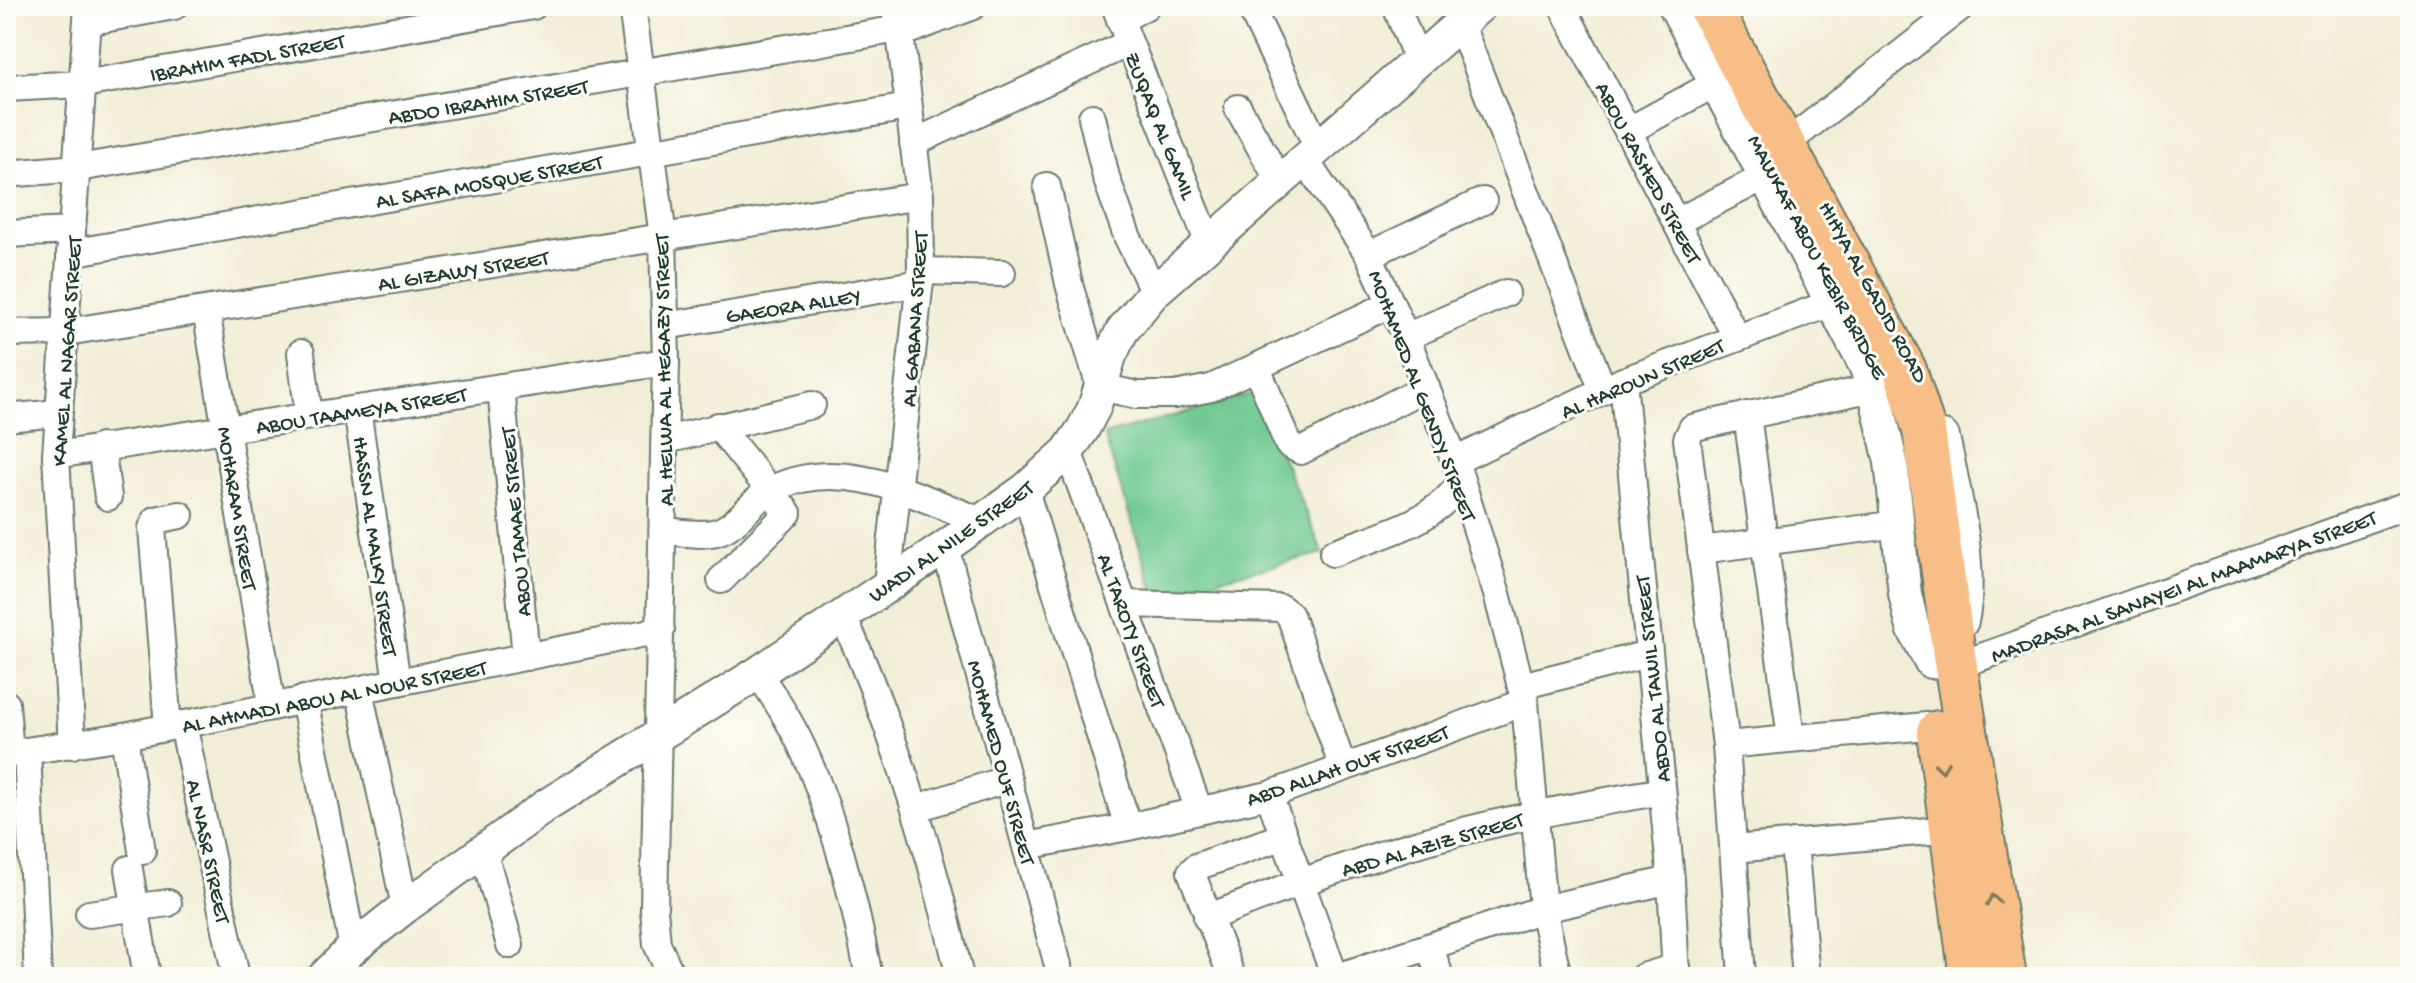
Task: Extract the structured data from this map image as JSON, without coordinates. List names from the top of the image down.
{
  "streets": {
    "main road": ["MAWKAF ABOU KEBIR BRIDGE", "HIHYA AL GADID ROAD"],
    "street": [
      "IBRAHIM FADL STREET",
      "ABDO IBRAHIM STREET",
      "ZUQAQ AL GAMIL",
      "ABOU RASHED STREET",
      "AL SAFA MOSQUE STREET",
      "AL GIZAWY STREET",
      "GAEORA ALLEY",
      "AL GABANA STREET",
      "KAMEL AL NAGAR STREET",
      "AL HELWA AL HEGAZY STREET",
      "AL HAROUN STREET",
      "MOHAMED AL GENDY STREET",
      "ABOU TAAMEYA STREET",
      "MOHARAM STREET",
      "ABOU TAMAE STREET",
      "WADI AL NILE STREET",
      "HASSN AL MALKY STREET",
      "MADRASA AL SANAYEI AL MAAMARYA STREET",
      "AL TAROTY STREET",
      "ABDO AL TAWIL STREET",
      "AL AHMADI ABOU AL NOUR STREET",
      "MOHAMED OUF STREET",
      "ABD ALLAH OUF STREET",
      "ABD AL AZIZ STREET",
      "AL NASR STREET"
    ]
  },
  "crossings": [
    ["IBRAHIM FADL STREET", "KAMEL AL NAGAR STREET"],
    ["ABDO IBRAHIM STREET", "AL GABANA STREET"],
    ["ABDO IBRAHIM STREET", "KAMEL AL NAGAR STREET"],
    ["ABDO IBRAHIM STREET", "AL HELWA AL HEGAZY STREET"],
    ["ZUQAQ AL GAMIL", "WADI AL NILE STREET"],
    ["ABOU RASHED STREET", "AL HAROUN STREET"],
    ["AL SAFA MOSQUE STREET", "AL GABANA STREET"],
    ["AL SAFA MOSQUE STREET", "KAMEL AL NAGAR STREET"],
    ["AL SAFA MOSQUE STREET", "AL HELWA AL HEGAZY STREET"],
    ["MAWKAF ABOU KEBIR BRIDGE", "HIHYA AL GADID ROAD"],
    ["MAWKAF ABOU KEBIR BRIDGE", "MADRASA AL SANAYEI AL MAAMARYA STREET"],
    ["AL GIZAWY STREET", "AL GABANA STREET"],
    ["AL GIZAWY STREET", "KAMEL AL NAGAR STREET"],
    ["AL GIZAWY STREET", "AL HELWA AL HEGAZY STREET"],
    ["AL GIZAWY STREET", "MOHARAM STREET"],
    ["HIHYA AL GADID ROAD", "AL HAROUN STREET"],
    ["HIHYA AL GADID ROAD", "MADRASA AL SANAYEI AL MAAMARYA STREET"],
    ["GAEORA ALLEY", "AL GABANA STREET"],
    ["GAEORA ALLEY", "AL HELWA AL HEGAZY STREET"],
    ["AL GABANA STREET", "WADI AL NILE STREET"],
    ["KAMEL AL NAGAR STREET", "ABOU TAAMEYA STREET"],
    ["KAMEL AL NAGAR STREET", "AL AHMADI ABOU AL NOUR STREET"],
    ["AL HELWA AL HEGAZY STREET", "ABOU TAAMEYA STREET"],
    ["AL HELWA AL HEGAZY STREET", "WADI AL NILE STREET"],
    ["AL HELWA AL HEGAZY STREET", "AL AHMADI ABOU AL NOUR STREET"],
    ["AL HAROUN STREET", "MOHAMED AL GENDY STREET"],
    ["AL HAROUN STREET", "ABDO AL TAWIL STREET"],
    ["MOHAMED AL GENDY STREET", "WADI AL NILE STREET"],
    ["MOHAMED AL GENDY STREET", "ABD ALLAH OUF STREET"],
    ["MOHAMED AL GENDY STREET", "ABD AL AZIZ STREET"],
    ["ABOU TAAMEYA STREET", "MOHARAM STREET"],
    ["ABOU TAAMEYA STREET", "ABOU TAMAE STREET"],
    ["ABOU TAAMEYA STREET", "HASSN AL MALKY STREET"],
    ["MOHARAM STREET", "AL AHMADI ABOU AL NOUR STREET"],
    ["ABOU TAMAE STREET", "AL AHMADI ABOU AL NOUR STREET"],
    ["WADI AL NILE STREET", "AL TAROTY STREET"],
    ["WADI AL NILE STREET", "ABDO AL TAWIL STREET"],
    ["WADI AL NILE STREET", "MOHAMED OUF STREET"],
    ["HASSN AL MALKY STREET", "AL AHMADI ABOU AL NOUR STREET"],
    ["AL TAROTY STREET", "ABD ALLAH OUF STREET"],
    ["ABDO AL TAWIL STREET", "ABD ALLAH OUF STREET"],
    ["ABDO AL TAWIL STREET", "ABD AL AZIZ STREET"],
    ["AL AHMADI ABOU AL NOUR STREET", "AL NASR STREET"],
    ["MOHAMED OUF STREET", "ABD ALLAH OUF STREET"]
  ]
}
